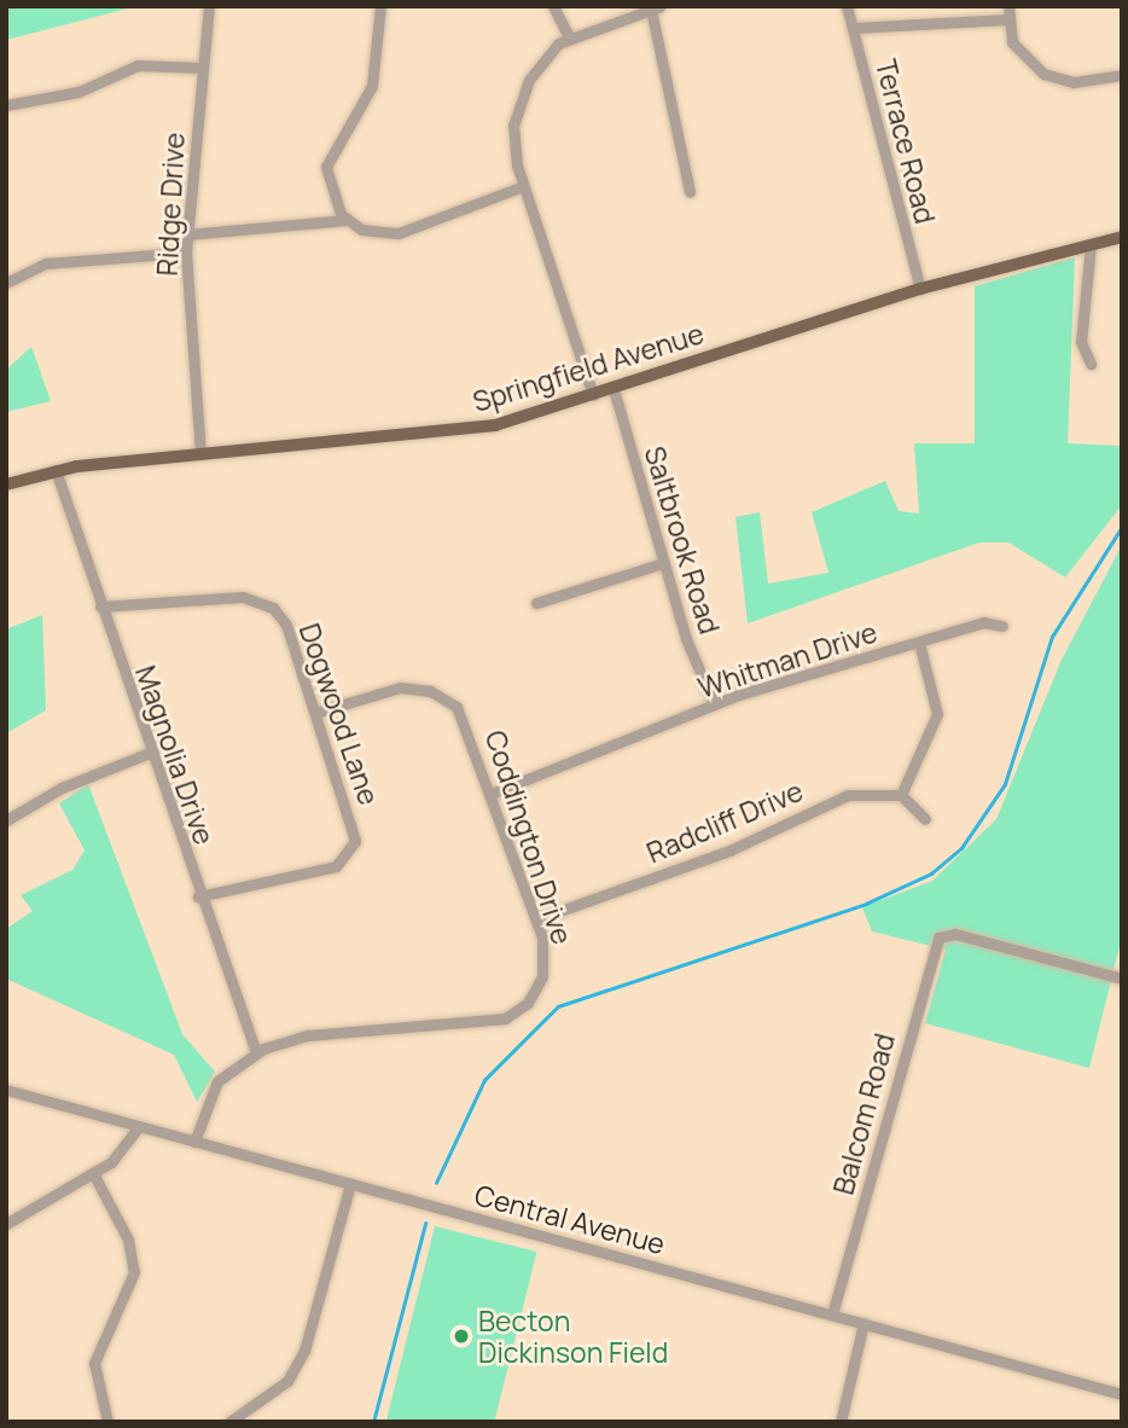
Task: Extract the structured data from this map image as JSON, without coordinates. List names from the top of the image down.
{
  "streets": {
    "main road": ["Springfield Avenue"],
    "street": [
      "Terrace Road",
      "Ridge Drive",
      "Saltbrook Road",
      "Whitman Drive",
      "Dogwood Lane",
      "Magnolia Drive",
      "Radcliff Drive",
      "Coddington Drive",
      "Balcom Road",
      "Central Avenue"
    ]
  },
  "crossings": [
    ["Terrace Road", "Springfield Avenue"],
    ["Ridge Drive", "Springfield Avenue"],
    ["Springfield Avenue", "Saltbrook Road"],
    ["Springfield Avenue", "Magnolia Drive"],
    ["Saltbrook Road", "Whitman Drive"],
    ["Whitman Drive", "Coddington Drive"],
    ["Dogwood Lane", "Magnolia Drive"],
    ["Dogwood Lane", "Coddington Drive"],
    ["Magnolia Drive", "Coddington Drive"],
    ["Radcliff Drive", "Coddington Drive"],
    ["Balcom Road", "Central Avenue"]
  ],
  "places": ["Becton Dickinson Field"]
}
